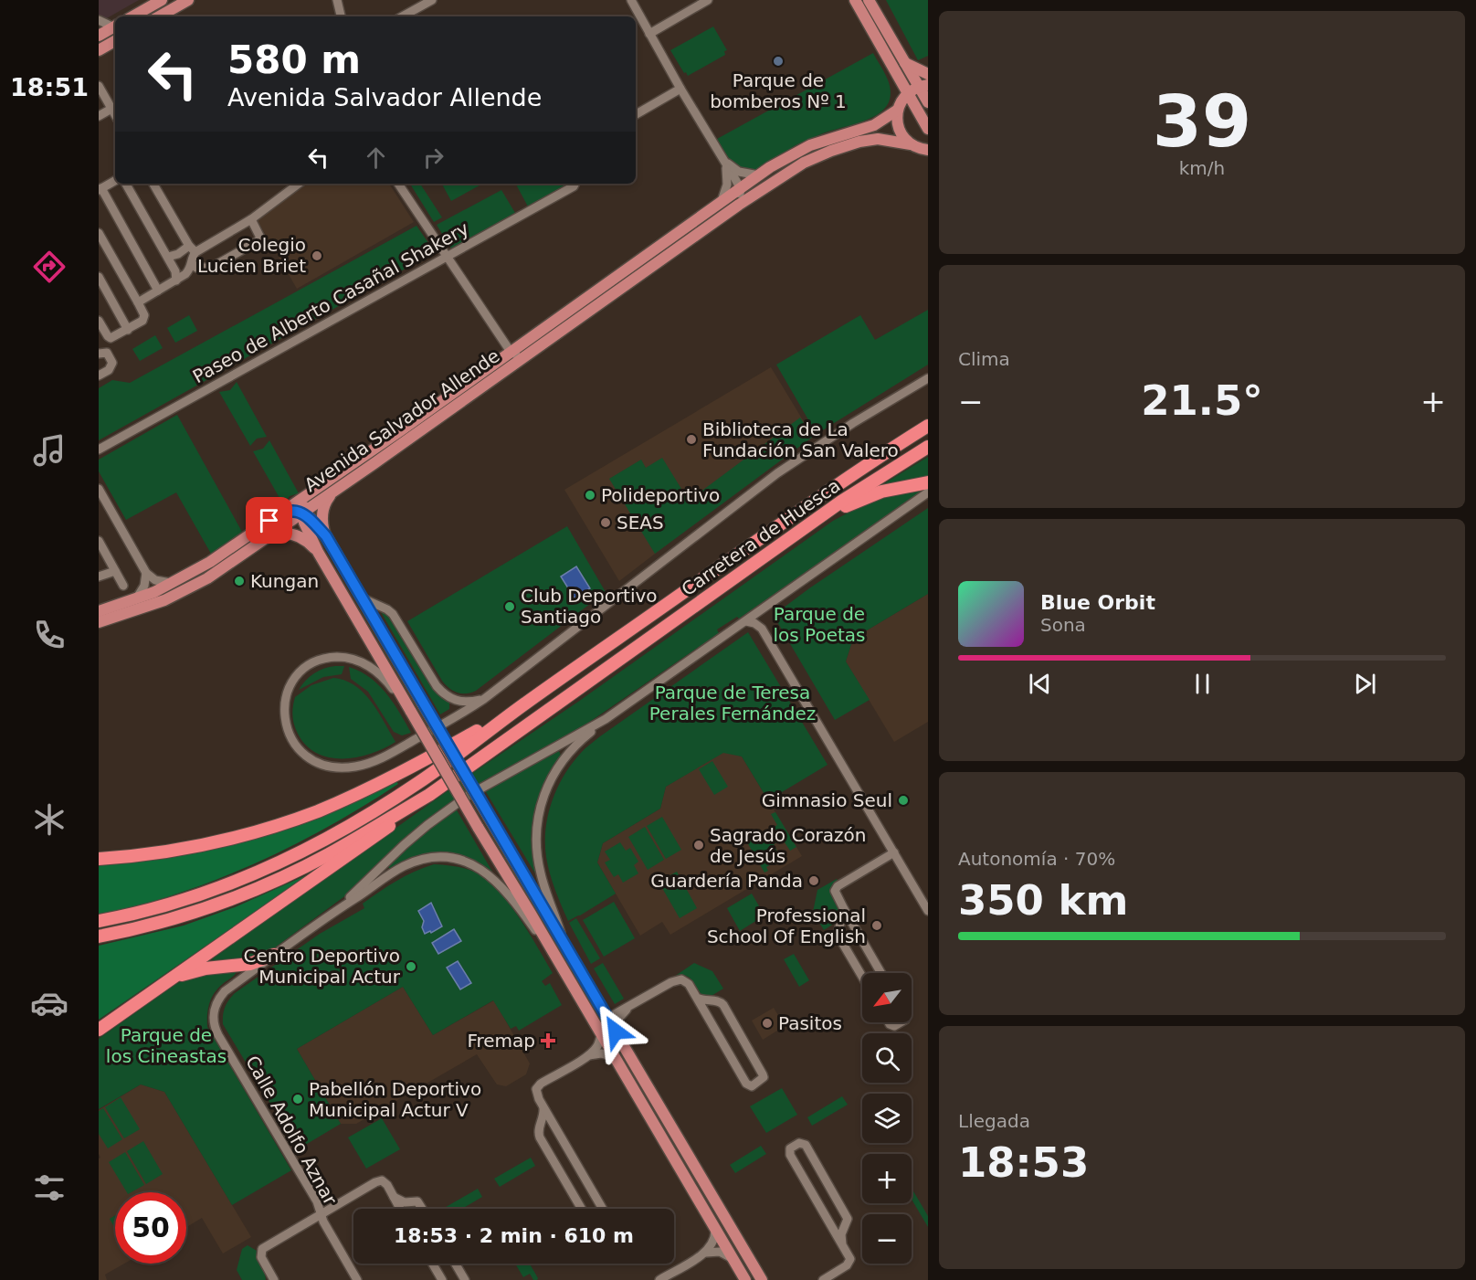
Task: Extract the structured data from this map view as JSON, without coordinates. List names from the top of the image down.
{
  "streets": {
    "highway": ["Carretera de Huesca"],
    "main road": ["Avenida Salvador Allende"],
    "street": ["Paseo de Alberto Casañal Shakery", "Calle Adolfo Aznar"]
  },
  "parks": ["Parque de los Poetas", "Parque de Teresa Perales Fernández", "Parque de los Cineastas"],
  "places": {
    "other": [
      "Parque de bomberos Nº 1",
      "Colegio Lucien Briet",
      "Biblioteca de La Fundación San Valero",
      "Polideportivo",
      "SEAS",
      "Kungan",
      "Club Deportivo Santiago",
      "Gimnasio Seul",
      "Sagrado Corazón de Jesús",
      "Guardería Panda",
      "Professional School Of English",
      "Centro Deportivo Municipal Actur",
      "Pasitos",
      "Pabellón Deportivo Municipal Actur V"
    ],
    "health": ["Fremap"]
  },
  "north": "bottom left",
  "page": {
    "tabs": "18:51",
    "tile": [
      ["39", "km/h"],
      "Clima",
      ["Autonomía · 70%", "350 km"],
      ["Llegada", "18:53"]
    ],
    "turn": ["580 m", "Avenida Salvador Allende"],
    "heat": ["−", "21.5°", "+"],
    "song": ["Blue Orbit", "Sona"],
    "map_buttons": ["+", "−"],
    "limit": "50",
    "trip": "18:53 · 2 min · 610 m"
  }
}
